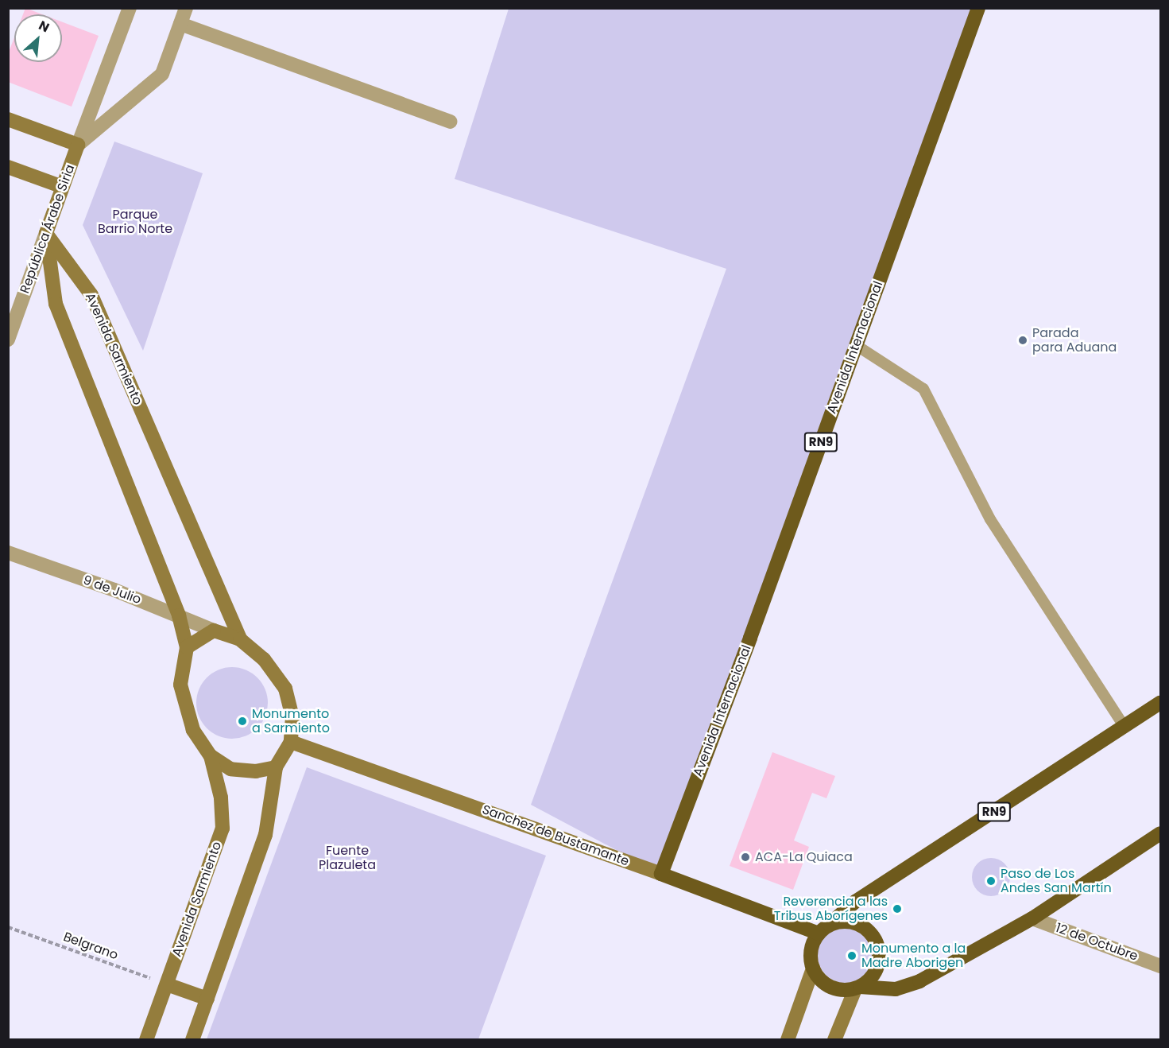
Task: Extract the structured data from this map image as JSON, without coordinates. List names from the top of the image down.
{
  "streets": {
    "highway": ["Avenida Internacional", "RN9", "Sanchez de Bustamante"],
    "main road": ["República Árabe Siria", "Avenida Sarmiento"],
    "street": ["9 de Julio", "12 de Octubre"],
    "path": ["Belgrano"]
  },
  "crossings": [
    ["República Árabe Siria", "Avenida Sarmiento"],
    ["Avenida Internacional", "Sanchez de Bustamante"],
    ["Avenida Sarmiento", "9 de Julio"],
    ["Avenida Sarmiento", "Sanchez de Bustamante"],
    ["Avenida Sarmiento", "Belgrano"],
    ["RN9", "Sanchez de Bustamante"],
    ["9 de Julio", "Sanchez de Bustamante"]
  ],
  "parks": ["Parque Barrio Norte", "Fuente Plazuleta"],
  "places": [
    "Parada para Aduana",
    "Monumento a Sarmiento",
    "ACA-La Quiaca",
    "Paso de Los Andes San Martín",
    "Reverencia a las Tribus Aborígenes",
    "Monumento a la Madre Aborigen"
  ],
  "north": "top right"
}
